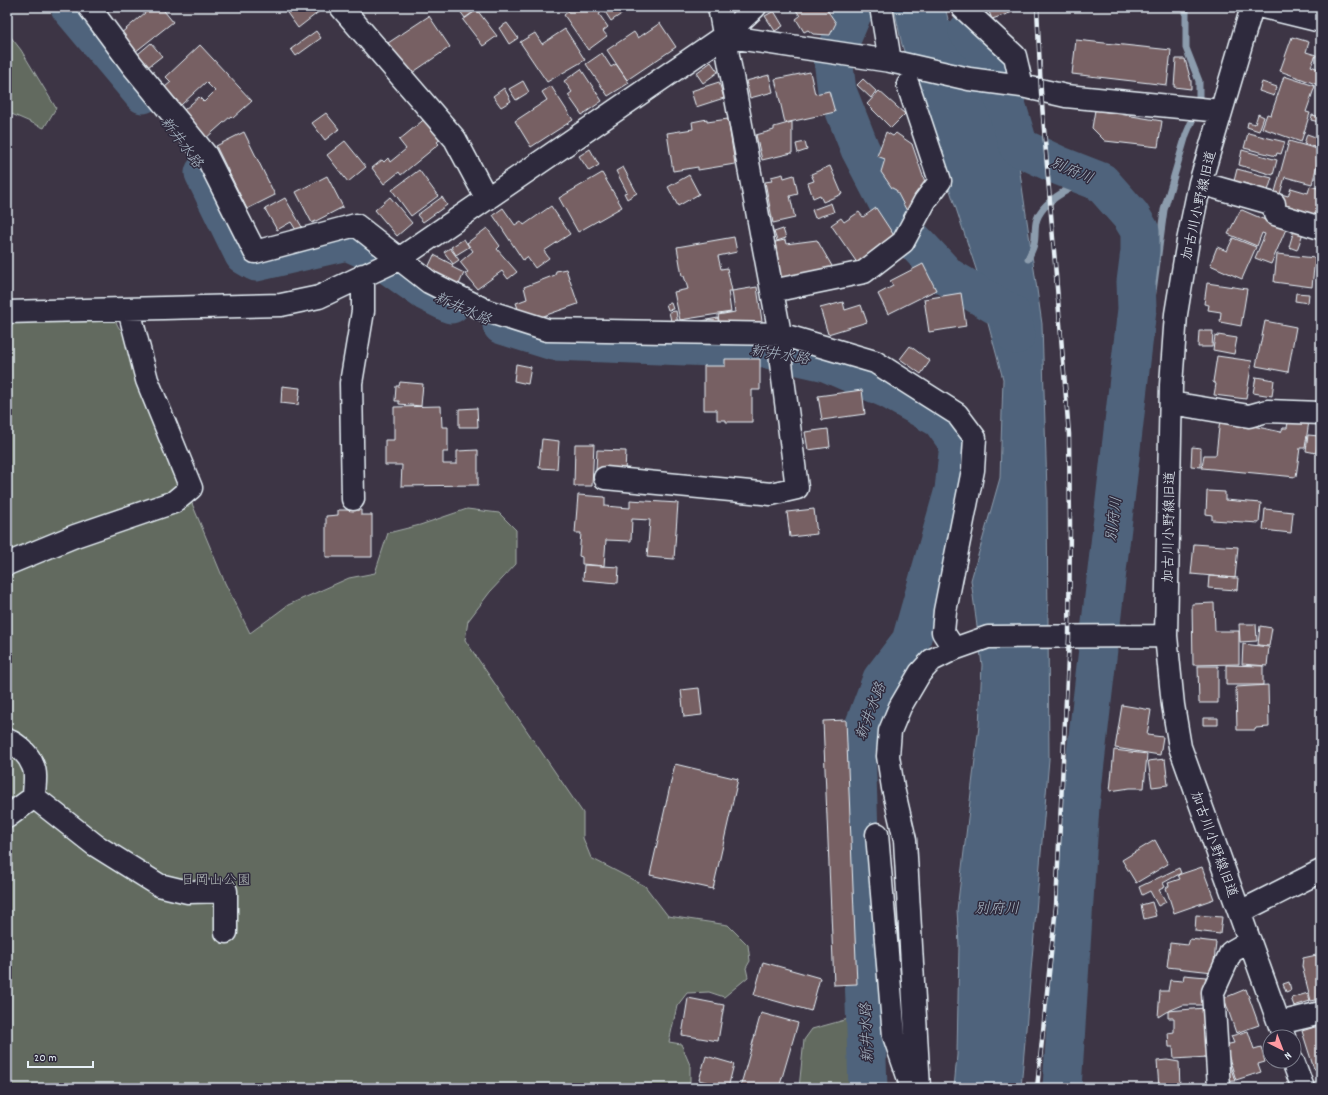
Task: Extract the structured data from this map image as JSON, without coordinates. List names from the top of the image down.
{
  "streets": {
    "street": ["加古川小野線旧道"]
  },
  "water": ["新井水路", "別府川"],
  "parks": ["日岡山公園"],
  "scale_bar": "20 m",
  "north": "bottom right"
}
